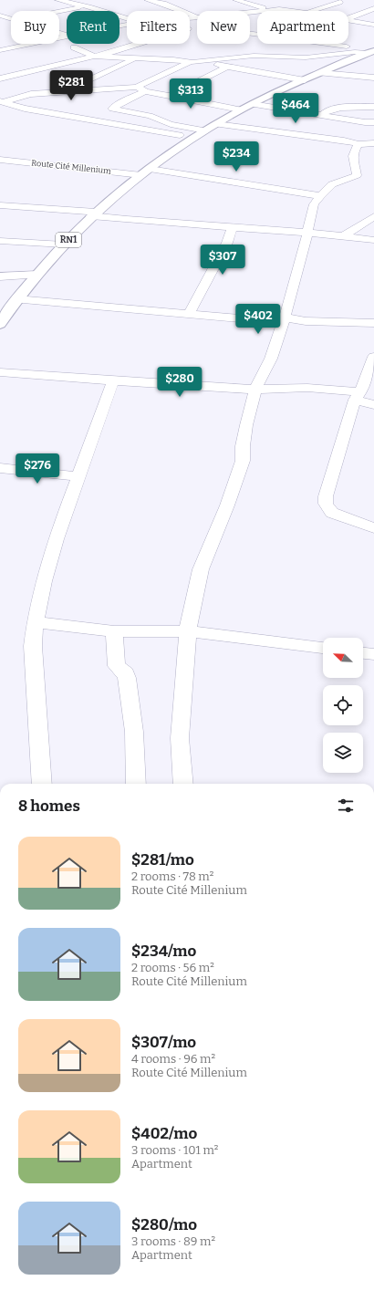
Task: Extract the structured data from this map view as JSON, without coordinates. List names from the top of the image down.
{
  "streets": {
    "highway": ["RN1"],
    "street": ["Route Cité Millenium"]
  },
  "crossings": [
    ["Route Cité Millenium", "RN1"]
  ],
  "north": "top left",
  "page": {
    "chip": [
      "Buy",
      "Rent",
      "Filters",
      "New",
      "Apartment"
    ],
    "price": [
      "$281",
      "$313",
      "$464",
      "$234",
      "$307",
      "$402",
      "$280",
      "$276"
    ],
    "heading": "8 homes",
    "list": [
      {
        "name": "$281/mo",
        "note": "2 rooms · 78 m² · Route Cité Millenium"
      },
      {
        "name": "$234/mo",
        "note": "2 rooms · 56 m² · Route Cité Millenium"
      },
      {
        "name": "$307/mo",
        "note": "4 rooms · 96 m² · Route Cité Millenium"
      },
      {
        "name": "$402/mo",
        "note": "3 rooms · 101 m² · Apartment"
      },
      {
        "name": "$280/mo",
        "note": "3 rooms · 89 m² · Apartment"
      }
    ]
  }
}
